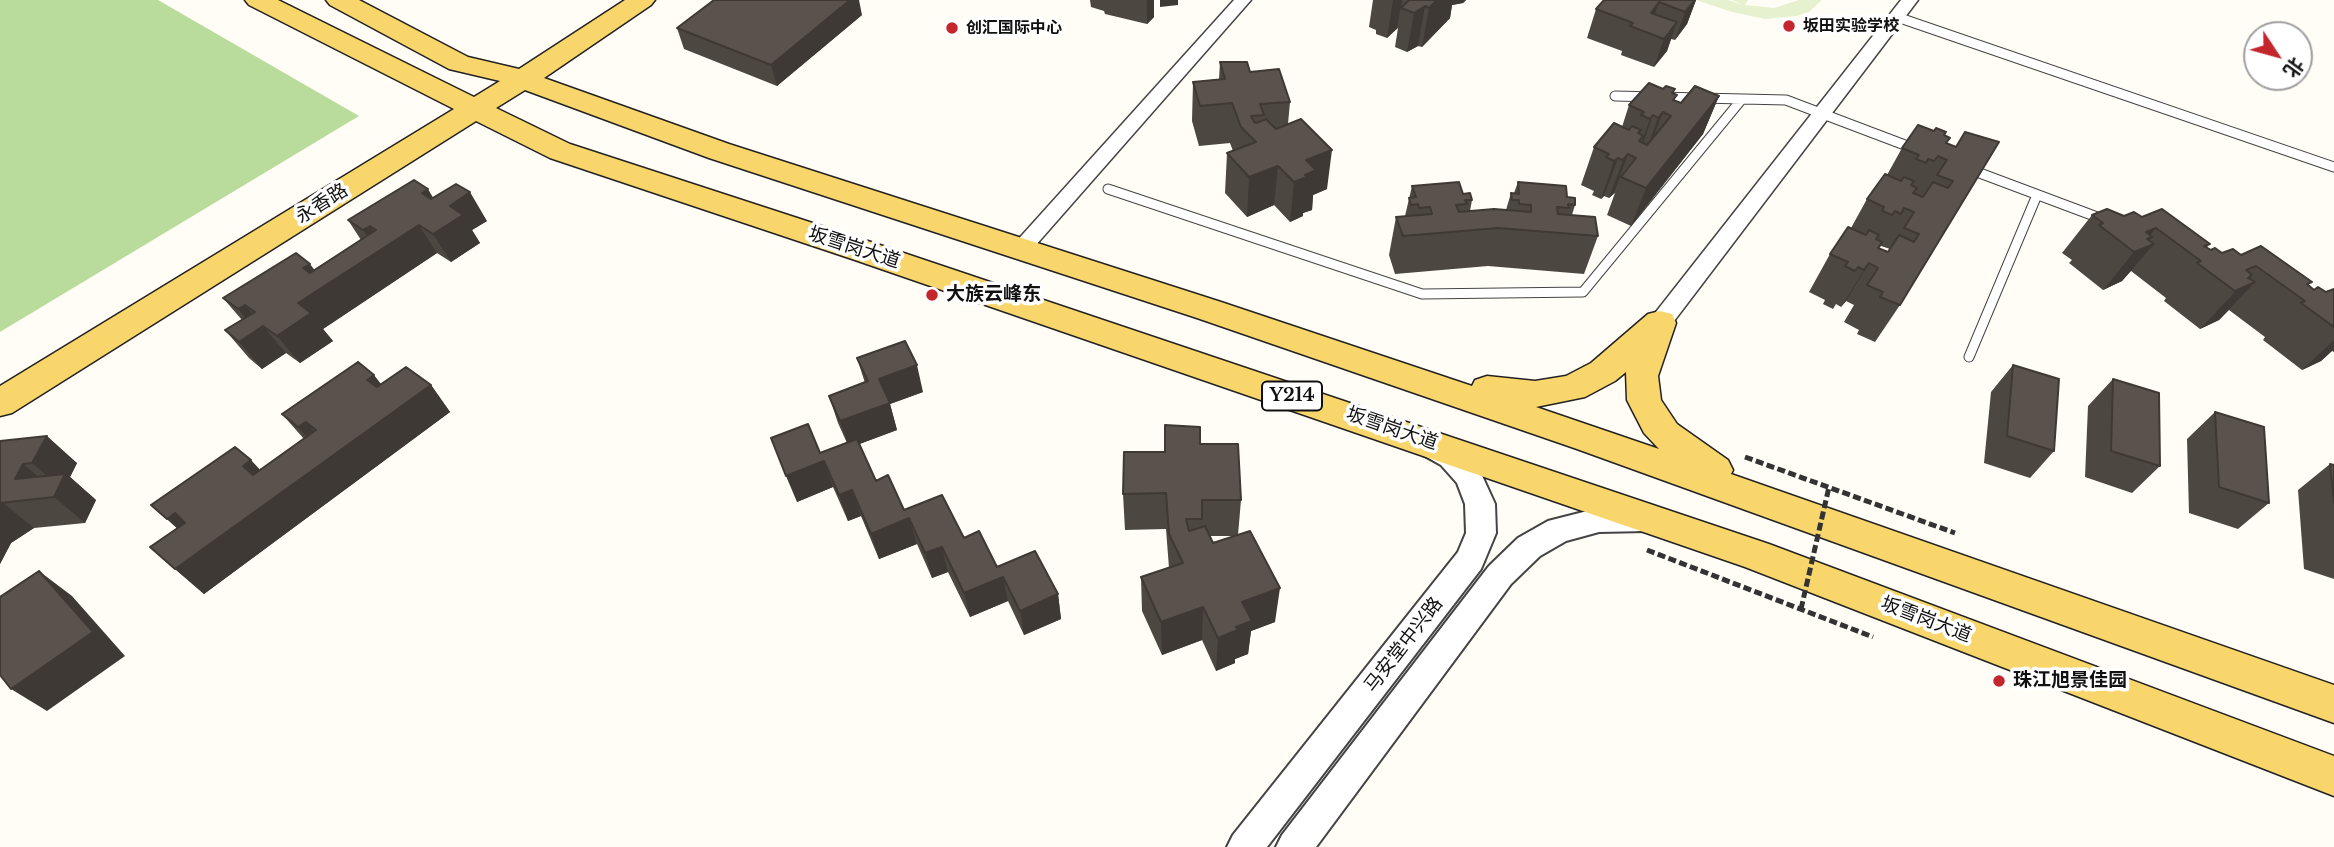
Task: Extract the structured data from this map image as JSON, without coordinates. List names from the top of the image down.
{
  "streets": {
    "main road": ["永香路", "坂雪岗大道", "Y214"],
    "street": ["马安堂中兴路"]
  },
  "crossings": [
    ["永香路", "坂雪岗大道"],
    ["坂雪岗大道", "马安堂中兴路"]
  ],
  "places": [
    "坂田实验学校",
    "创汇国际中心",
    "大族云峰东",
    "珠江旭景佳园"
  ],
  "north": "bottom right"
}
